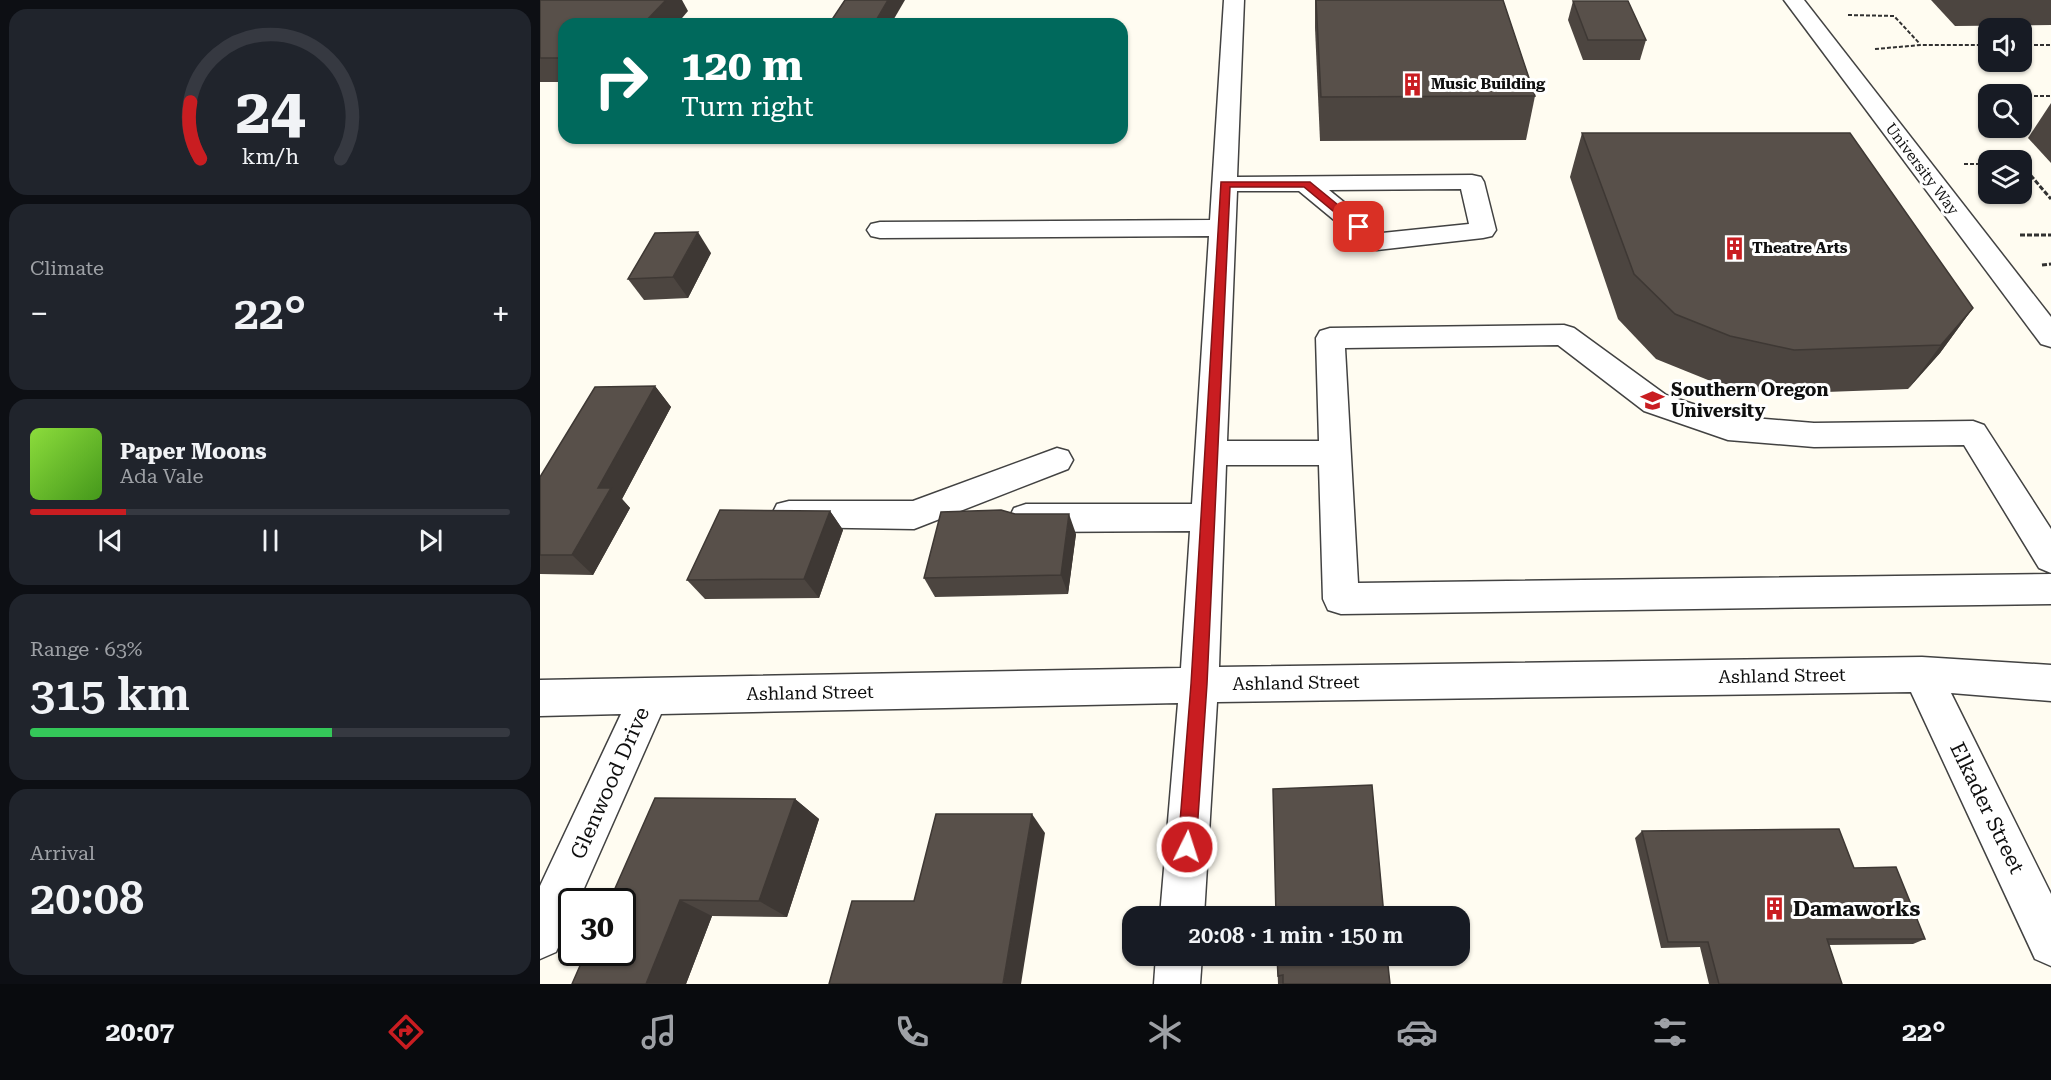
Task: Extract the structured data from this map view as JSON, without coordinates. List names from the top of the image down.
{
  "streets": {
    "street": [
      "University Way",
      "Ashland Street",
      "Glenwood Drive",
      "Elkader Street"
    ]
  },
  "crossings": [
    ["Ashland Street", "Glenwood Drive"],
    ["Ashland Street", "Elkader Street"]
  ],
  "places": {
    "building": ["Music Building", "Theatre Arts", "Damaworks"],
    "school or university": ["Southern Oregon University"]
  },
  "page": {
    "turn": ["120 m", "Turn right"],
    "tile": [
      "Climate",
      ["Range · 63%", "315 km"],
      ["Arrival", "20:08"]
    ],
    "heat": ["−", "22°", "+"],
    "song": ["Paper Moons", "Ada Vale"],
    "limit": "30",
    "trip": "20:08 · 1 min · 150 m",
    "tabs": ["20:07", "22°"],
    "gauge": ["24", "km/h"]
  }
}
